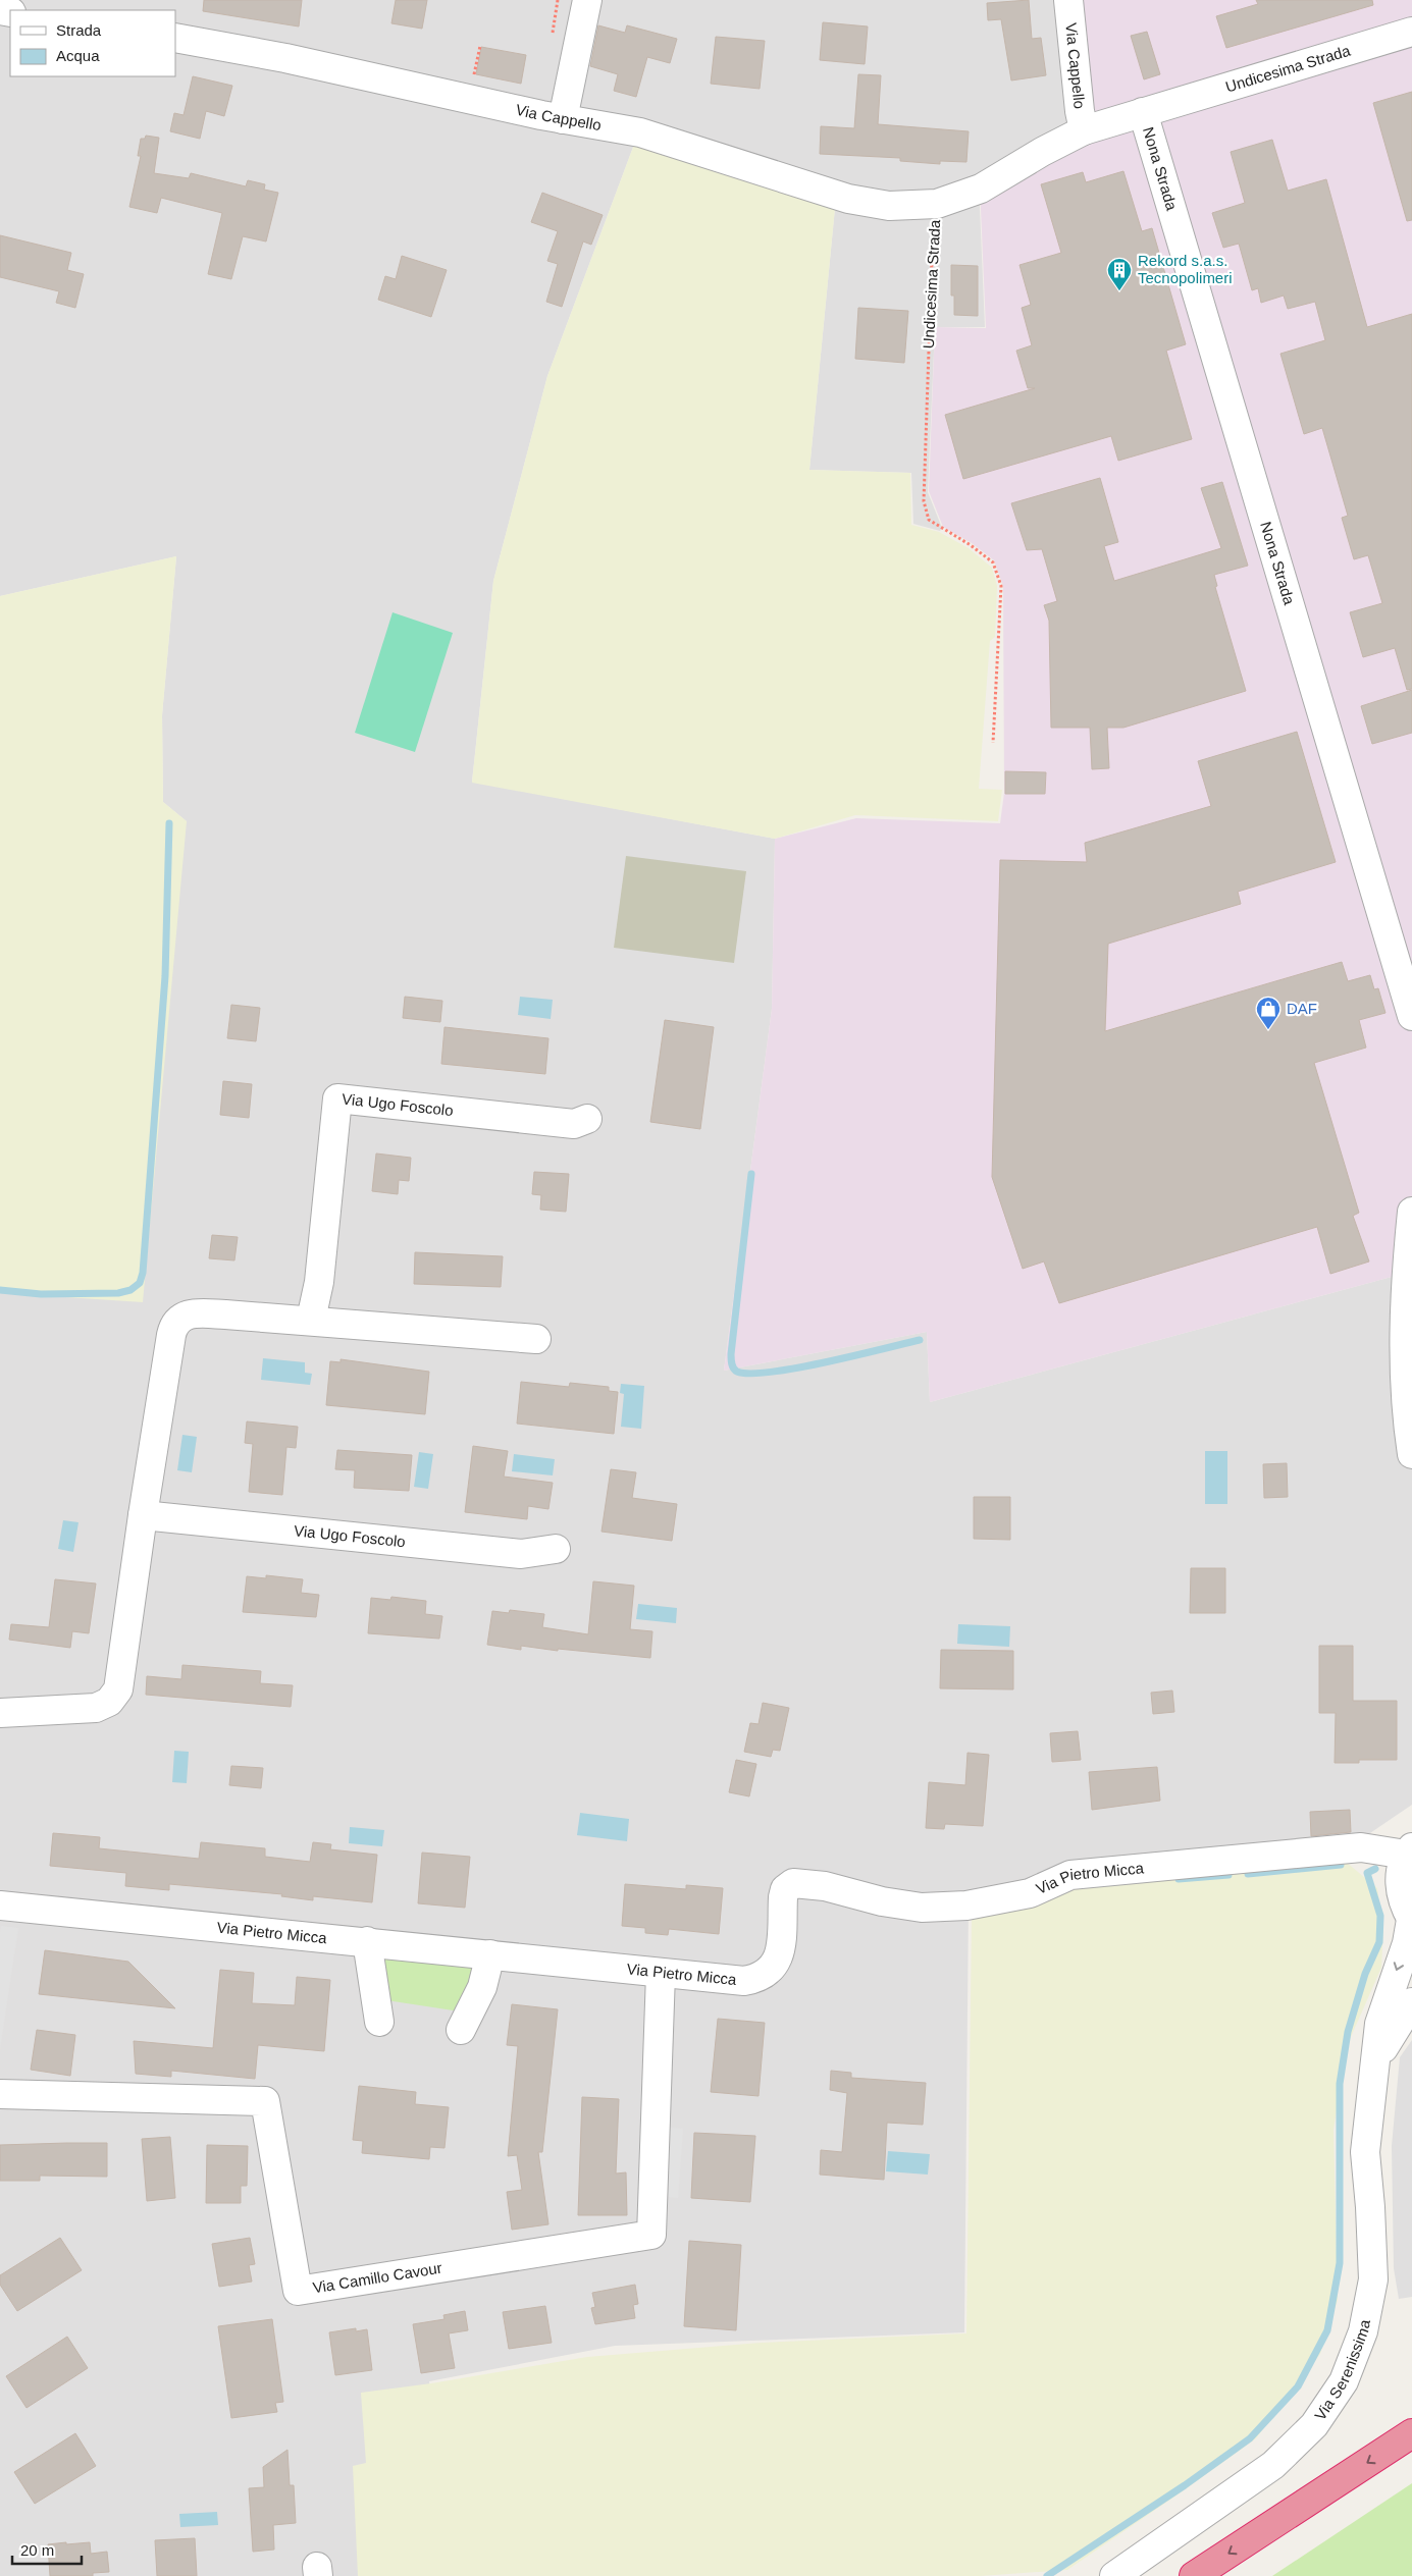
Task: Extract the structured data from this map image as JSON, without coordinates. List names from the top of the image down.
{
  "streets": {
    "street": [
      "Via Cappello",
      "Undicesima Strada",
      "Nona Strada",
      "Via Ugo Foscolo",
      "Via Pietro Micca",
      "Via Camillo Cavour",
      "Via Serenissima"
    ]
  },
  "crossings": [
    ["Via Cappello", "Undicesima Strada"],
    ["Undicesima Strada", "Nona Strada"],
    ["Via Pietro Micca", "Via Camillo Cavour"],
    ["Via Pietro Micca", "Via Serenissima"]
  ],
  "places": {
    "building": ["Rekord s.a.s. Tecnopolimeri"],
    "shop": ["DAF"]
  },
  "legend": ["Strada", "Acqua"],
  "scale_bar": "20 m"
}
